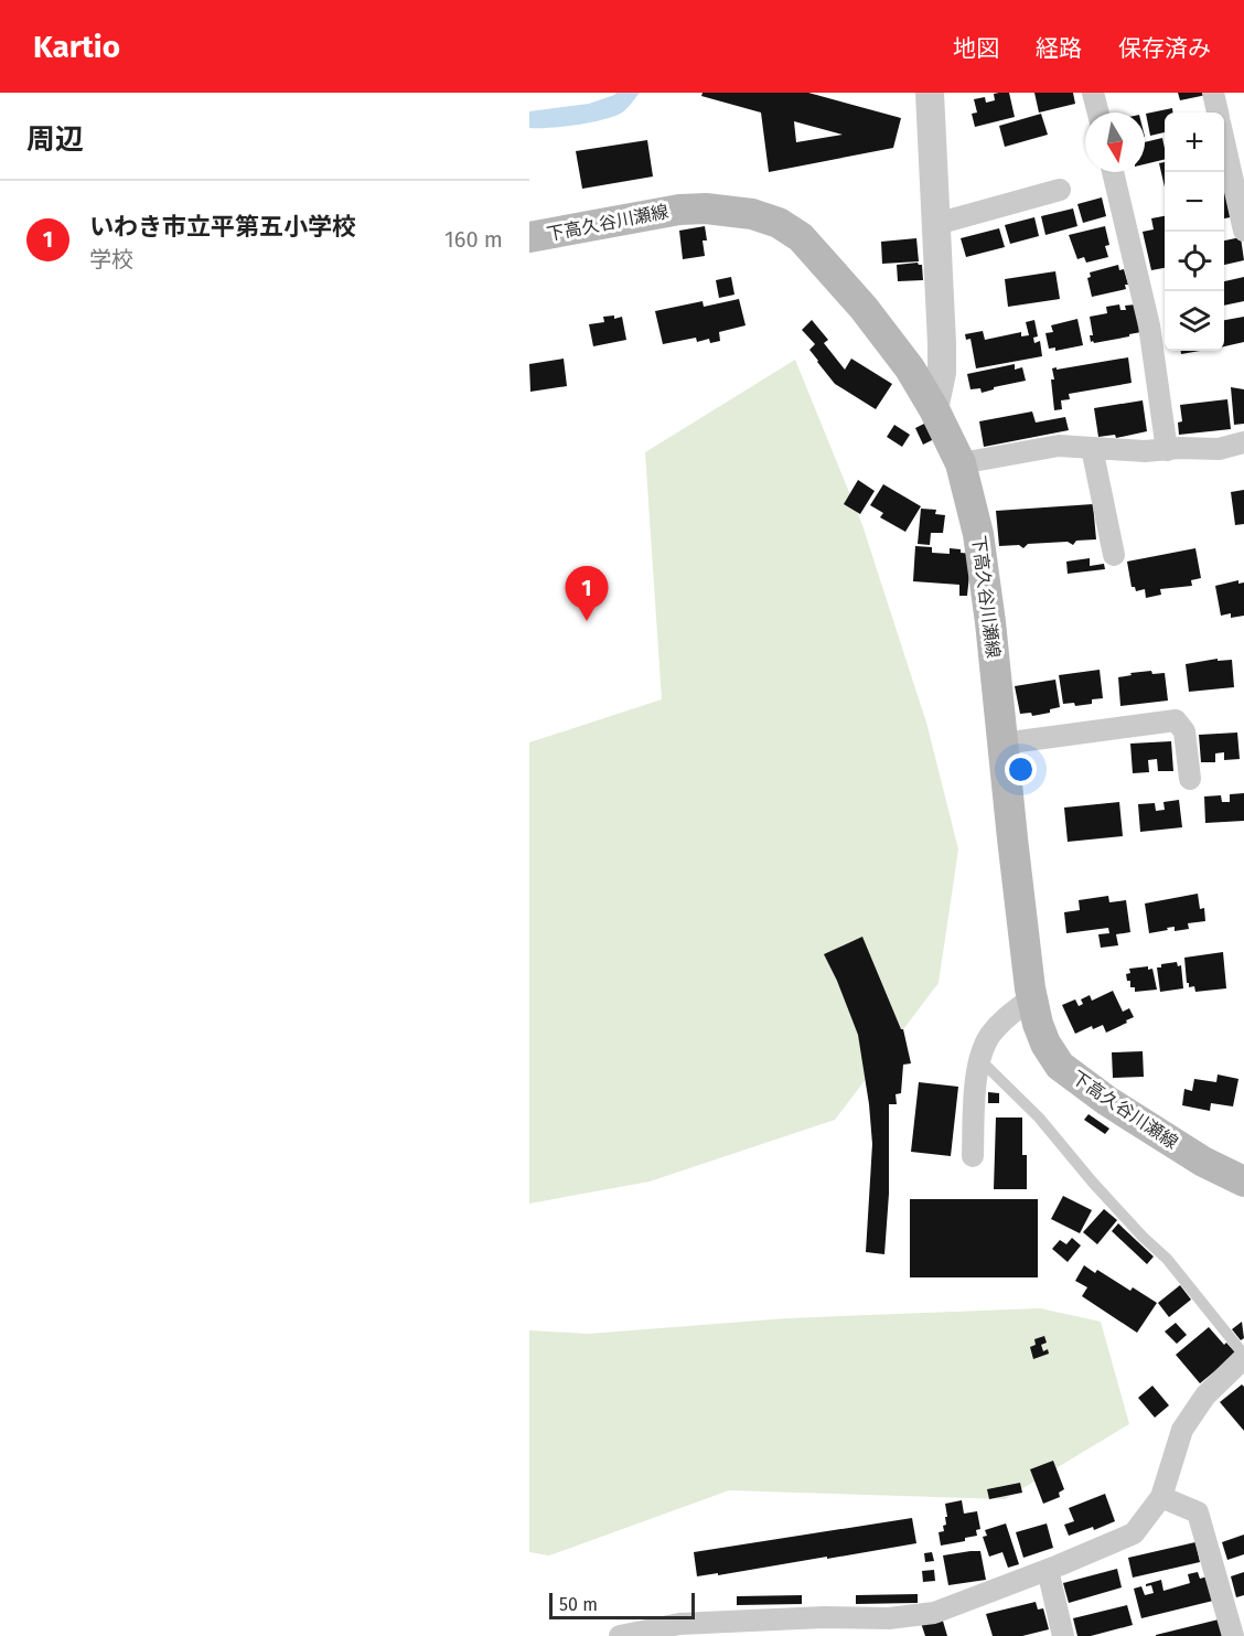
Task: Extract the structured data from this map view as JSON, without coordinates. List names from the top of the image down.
{
  "streets": {
    "main road": ["下高久谷川瀬線"]
  },
  "scale_bar": "50 m",
  "north": "bottom",
  "page": {
    "header": "Kartio",
    "nav": ["地図", "経路", "保存済み"],
    "heading": "周辺",
    "map_buttons": ["+", "−"],
    "list": [
      {
        "mark": "1",
        "name": "いわき市立平第五小学校",
        "note": "学校",
        "value": "160 m"
      }
    ],
    "pins": "1",
    "scale": "50 m"
  }
}
